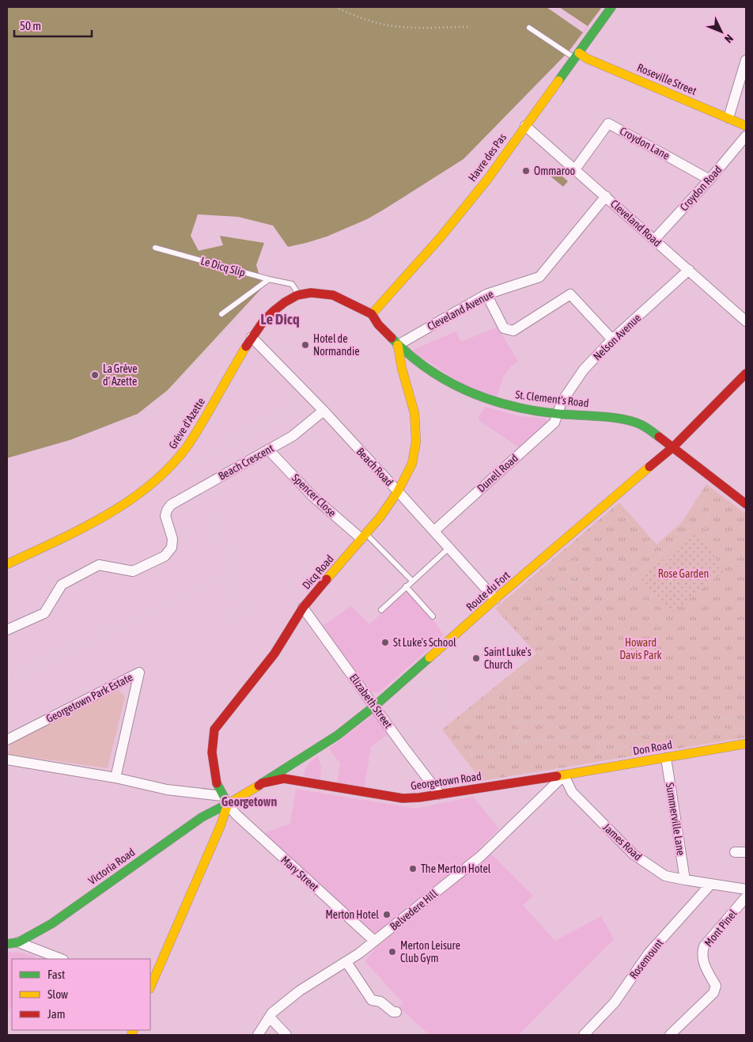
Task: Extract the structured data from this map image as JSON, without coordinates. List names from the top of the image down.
{
  "streets": {
    "main road": [
      "Roseville Street",
      "Havre des Pas",
      "St. Clement's Road",
      "Grève d'Azette",
      "Dicq Road",
      "Route du Fort",
      "Don Road",
      "Georgetown Road",
      "Victoria Road"
    ],
    "street": [
      "Croydon Lane",
      "Croydon Road",
      "Cleveland Road",
      "Cleveland Avenue",
      "Nelson Avenue",
      "Beach Crescent",
      "Beach Road",
      "Dunell Road",
      "Spencer Close",
      "Georgetown Park Estate",
      "Elizabeth Street",
      "Summerville Lane",
      "James Road",
      "Mary Street",
      "Belvedere Hill",
      "Mont Pinel",
      "Rosemount"
    ],
    "lane": ["Le Dicq Slip"]
  },
  "crossings": [
    ["Roseville Street", "Havre des Pas"],
    ["Croydon Lane", "Croydon Road"],
    ["Croydon Lane", "Cleveland Road"],
    ["Havre des Pas", "Cleveland Road"],
    ["Havre des Pas", "St. Clement's Road"],
    ["Croydon Road", "Cleveland Road"],
    ["Cleveland Road", "Cleveland Avenue"],
    ["Cleveland Road", "Nelson Avenue"],
    ["Le Dicq Slip", "Grève d'Azette"],
    ["Cleveland Avenue", "St. Clement's Road"],
    ["Cleveland Avenue", "Dicq Road"],
    ["Nelson Avenue", "St. Clement's Road"],
    ["Nelson Avenue", "Dunell Road"],
    ["St. Clement's Road", "Grève d'Azette"],
    ["St. Clement's Road", "Dunell Road"],
    ["St. Clement's Road", "Dicq Road"],
    ["St. Clement's Road", "Route du Fort"],
    ["Grève d'Azette", "Beach Road"],
    ["Beach Crescent", "Beach Road"],
    ["Beach Crescent", "Spencer Close"],
    ["Beach Road", "Dunell Road"],
    ["Beach Road", "Dicq Road"],
    ["Beach Road", "Route du Fort"],
    ["Spencer Close", "Dicq Road"],
    ["Dicq Road", "Route du Fort"],
    ["Dicq Road", "Elizabeth Street"],
    ["Dicq Road", "Victoria Road"],
    ["Dicq Road", "Mary Street"],
    ["Route du Fort", "Elizabeth Street"],
    ["Route du Fort", "Georgetown Road"],
    ["Route du Fort", "Victoria Road"],
    ["Route du Fort", "Mary Street"],
    ["Elizabeth Street", "Georgetown Road"],
    ["Don Road", "Georgetown Road"],
    ["Don Road", "Summerville Lane"],
    ["Don Road", "James Road"],
    ["Don Road", "Belvedere Hill"],
    ["Georgetown Road", "James Road"],
    ["Georgetown Road", "Belvedere Hill"],
    ["Summerville Lane", "James Road"],
    ["James Road", "Belvedere Hill"],
    ["James Road", "Rosemount"],
    ["Victoria Road", "Mary Street"],
    ["Mary Street", "Belvedere Hill"]
  ],
  "districts": ["Le Dicq", "Georgetown"],
  "parks": ["Rose Garden", "Howard Davis Park"],
  "places": [
    "Ommaroo",
    "Hotel de Normandie",
    "La Grève d’ Azette",
    "St Luke's School",
    "Saint Luke's Church",
    "The Merton Hotel",
    "Merton Hotel",
    "Merton Leisure Club Gym"
  ],
  "legend": ["Fast", "Slow", "Jam"],
  "scale_bar": "50 m",
  "north": "bottom right"
}
